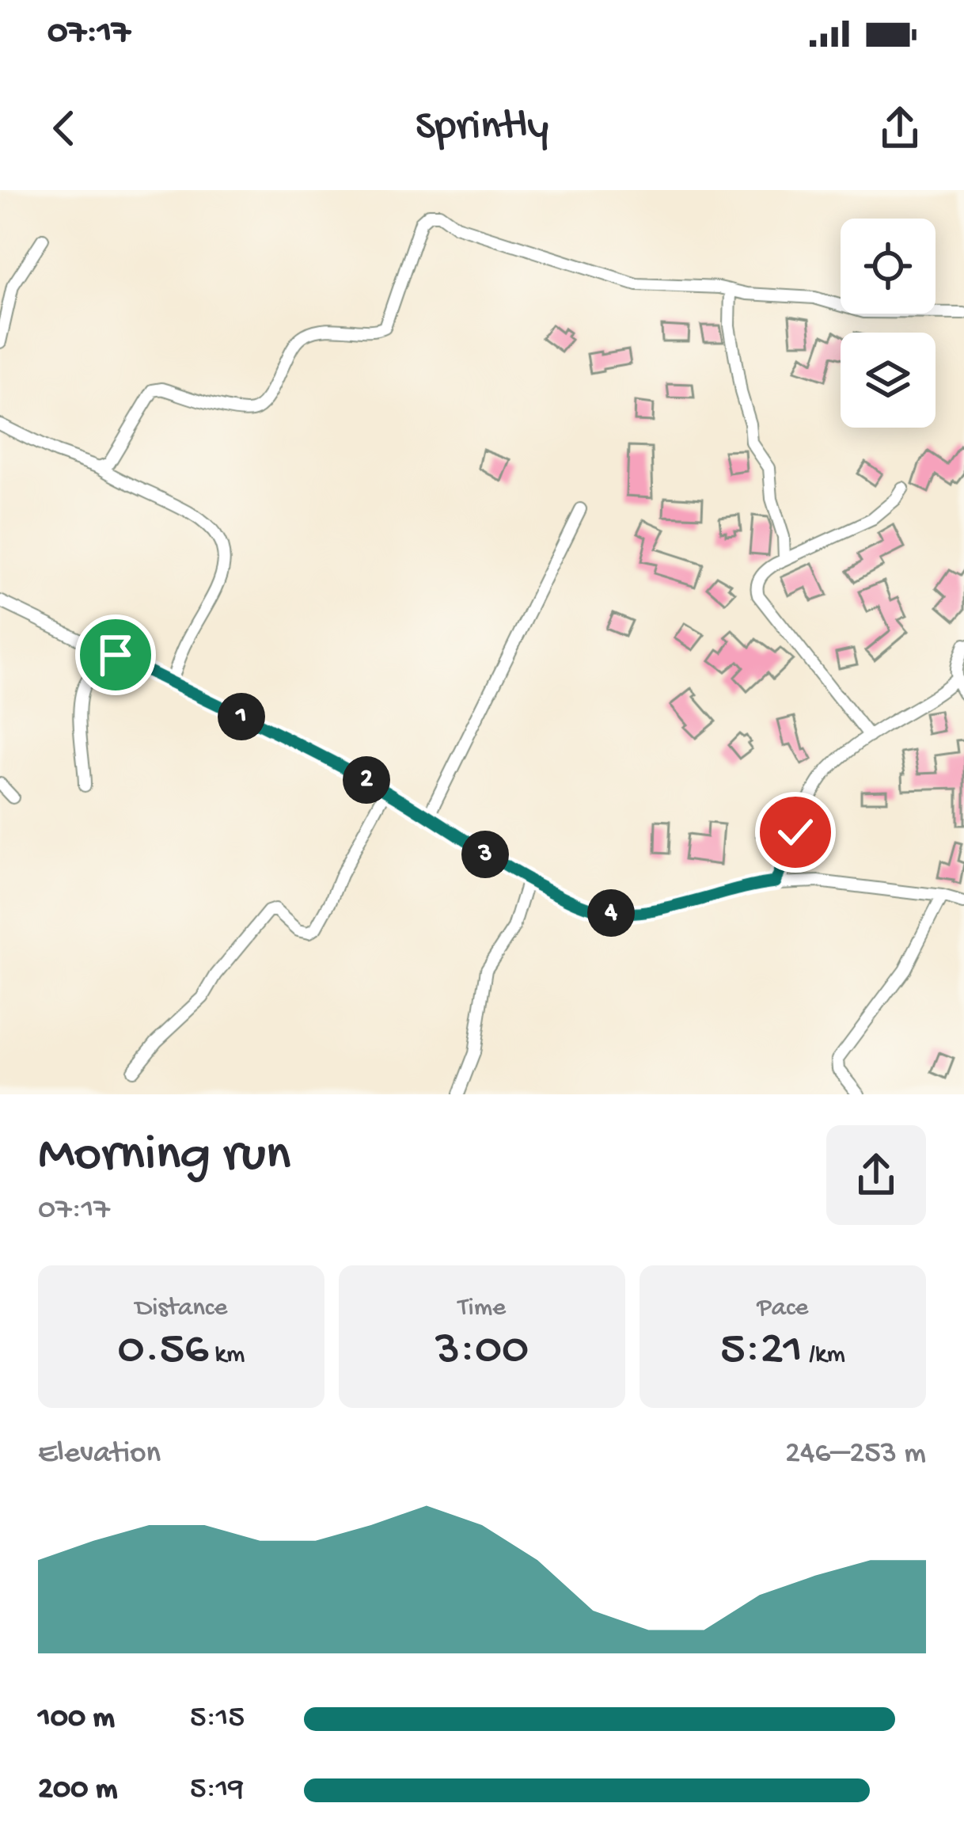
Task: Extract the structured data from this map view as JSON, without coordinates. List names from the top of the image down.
{
  "page": {
    "status": "07:17",
    "header": "Sprintly",
    "pins": [
      "1",
      "2",
      "3",
      "4"
    ],
    "heading": ["Morning run", "07:17"],
    "stats": [
      ["Distance", "0.56 km"],
      ["Time", "3:00"],
      ["Pace", "5:21 /km"]
    ],
    "chart": ["Elevation", "246–253 m"],
    "list": [
      {
        "name": "100 m",
        "note": "5:15"
      },
      {
        "name": "200 m",
        "note": "5:19"
      }
    ]
  }
}
